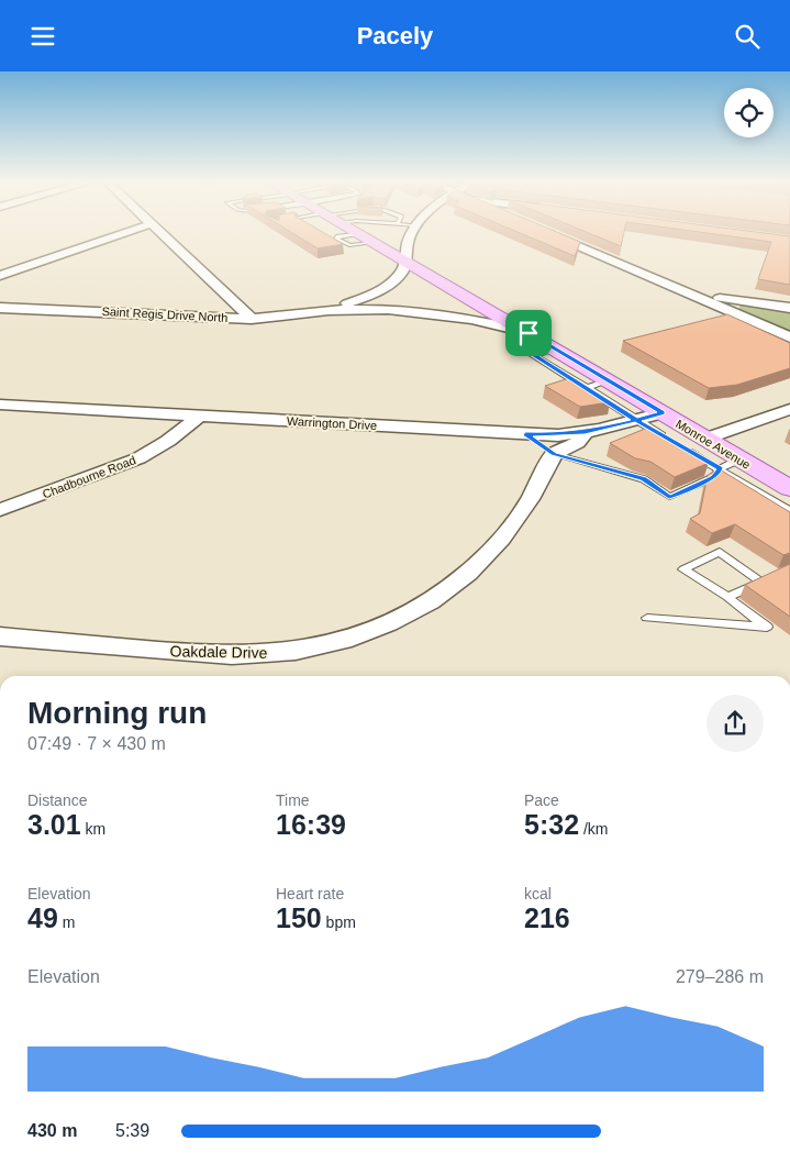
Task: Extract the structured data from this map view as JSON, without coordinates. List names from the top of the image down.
{
  "streets": {
    "main road": ["Monroe Avenue"],
    "street": [
      "Saint Regis Drive North",
      "Warrington Drive",
      "Chadbourne Road",
      "Oakdale Drive"
    ]
  },
  "crossings": [
    ["Saint Regis Drive North", "Monroe Avenue"],
    ["Warrington Drive", "Monroe Avenue"],
    ["Warrington Drive", "Chadbourne Road"]
  ],
  "page": {
    "header": "Pacely",
    "heading": ["Morning run", "07:49 · 7 × 430 m"],
    "stats": [
      ["Distance", "3.01 km"],
      ["Time", "16:39"],
      ["Pace", "5:32 /km"],
      ["Elevation", "49 m"],
      ["Heart rate", "150 bpm"],
      ["kcal", "216"]
    ],
    "chart": ["Elevation", "279–286 m"],
    "list": [
      {
        "name": "430 m",
        "note": "5:39"
      }
    ]
  }
}
